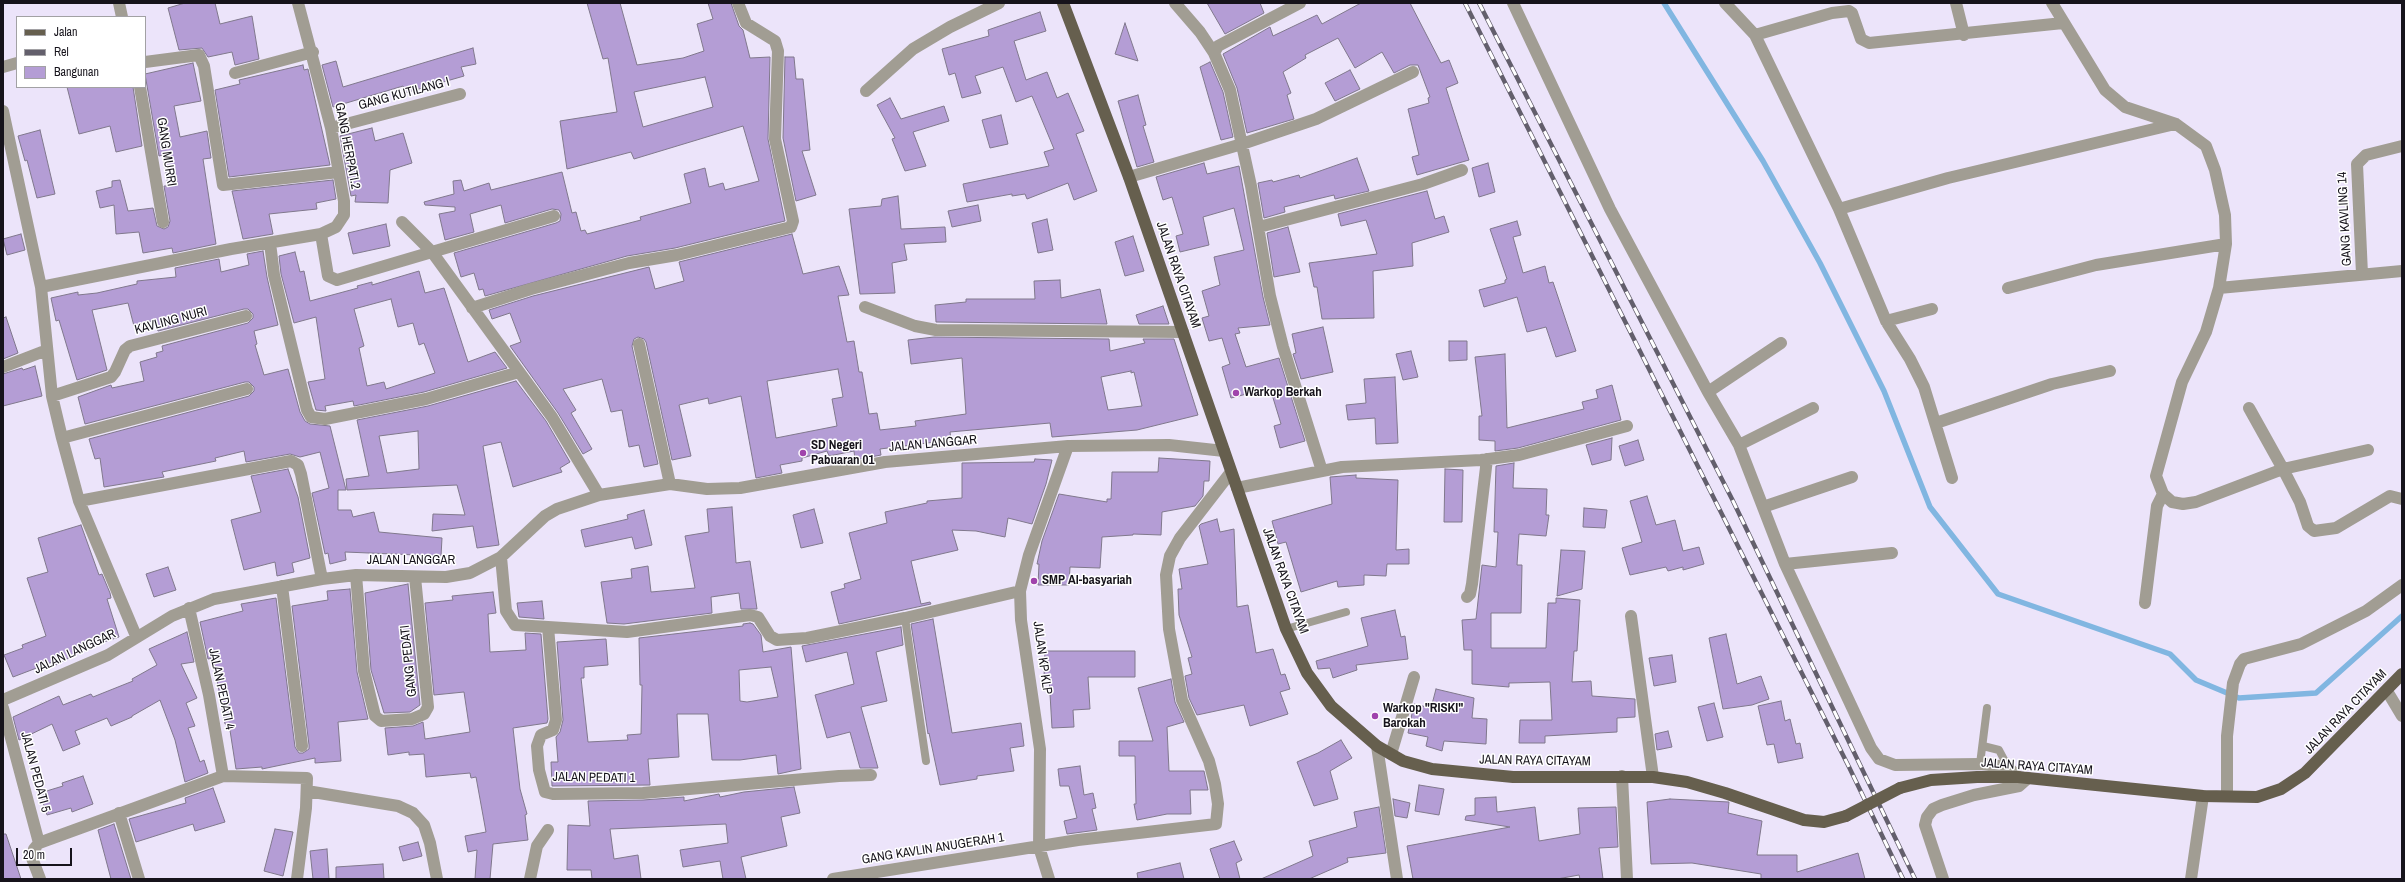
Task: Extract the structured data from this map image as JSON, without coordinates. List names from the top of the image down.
{
  "streets": {
    "main road": ["JALAN RAYA CITAYAM"],
    "street": [
      "GANG KUTILANG I",
      "GANG HERPATI.2",
      "GANG MURRI",
      "GANG KAVLING 14",
      "KAVLING NURI",
      "JALAN LANGGAR",
      "JALAN KP KLP",
      "GANG PEDATI",
      "JALAN PEDATI 4",
      "JALAN PEDATI 5",
      "JALAN PEDATI 1",
      "GANG KAVLIN ANUGERAH 1"
    ]
  },
  "crossings": [
    ["GANG KUTILANG I", "GANG HERPATI.2"],
    ["JALAN RAYA CITAYAM", "JALAN LANGGAR"],
    ["JALAN RAYA CITAYAM", "GANG KAVLIN ANUGERAH 1"],
    ["JALAN LANGGAR", "JALAN KP KLP"],
    ["JALAN LANGGAR", "GANG PEDATI"],
    ["JALAN LANGGAR", "JALAN PEDATI 4"],
    ["JALAN KP KLP", "GANG KAVLIN ANUGERAH 1"]
  ],
  "places": [
    "Warkop Berkah",
    "SD Negeri Pabuaran 01",
    "SMP Al-basyariah",
    "Warkop \"RISKI\" Barokah"
  ],
  "legend": ["Jalan", "Rel", "Bangunan"],
  "scale_bar": "20 m"
}
